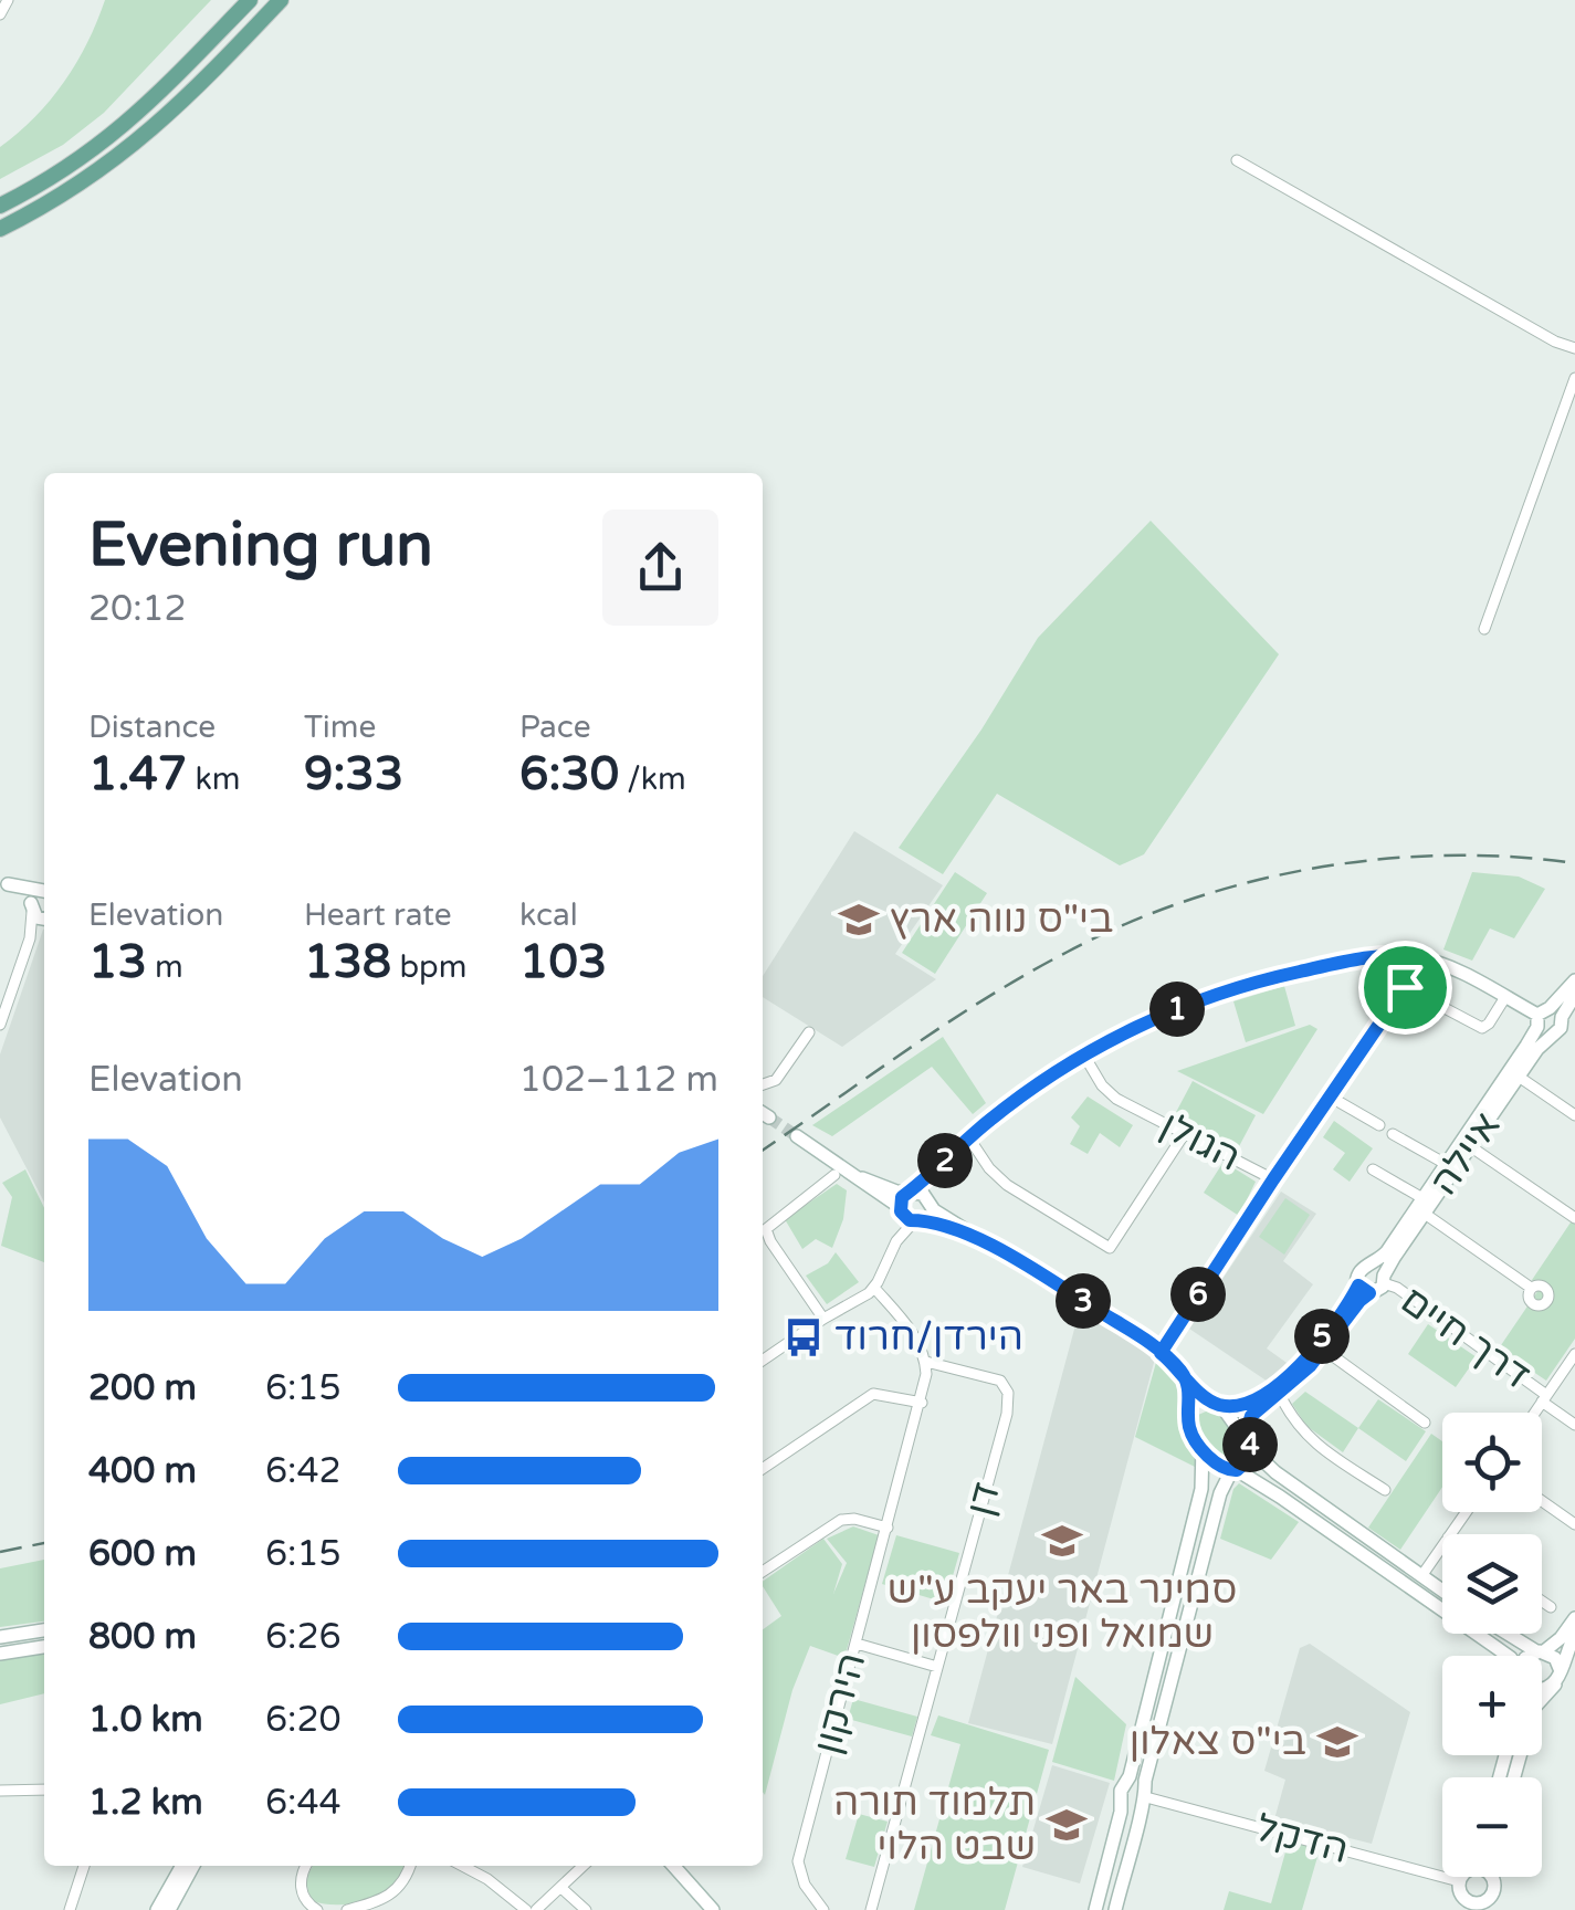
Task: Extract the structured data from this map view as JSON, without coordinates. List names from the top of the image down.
{
  "streets": {
    "street": [
      "הגולן",
      "איילה",
      "דרך חיים",
      "דן",
      "הירקון",
      "הדקל"
    ]
  },
  "crossings": [
    ["איילה", "דרך חיים"],
    ["דן", "הירקון"]
  ],
  "places": {
    "school or university": [
      "בי\"ס נווה ארץ",
      "סמינר באר יעקב ע\"ש שמואל ופני וולפסון",
      "בי\"ס צאלון",
      "תלמוד תורה שבט הלוי"
    ],
    "bus stop": ["הירדן/חרוד"]
  },
  "page": {
    "heading": ["Evening run", "20:12"],
    "stats": [
      ["Distance", "1.47 km"],
      ["Time", "9:33"],
      ["Pace", "6:30 /km"],
      ["Elevation", "13 m"],
      ["Heart rate", "138 bpm"],
      ["kcal", "103"]
    ],
    "pins": [
      "1",
      "2",
      "6",
      "3",
      "5",
      "4"
    ],
    "chart": ["Elevation", "102–112 m"],
    "list": [
      {
        "name": "200 m",
        "note": "6:15"
      },
      {
        "name": "400 m",
        "note": "6:42"
      },
      {
        "name": "600 m",
        "note": "6:15"
      },
      {
        "name": "800 m",
        "note": "6:26"
      },
      {
        "name": "1.0 km",
        "note": "6:20"
      },
      {
        "name": "1.2 km",
        "note": "6:44"
      }
    ],
    "map_buttons": ["+", "−"]
  }
}
